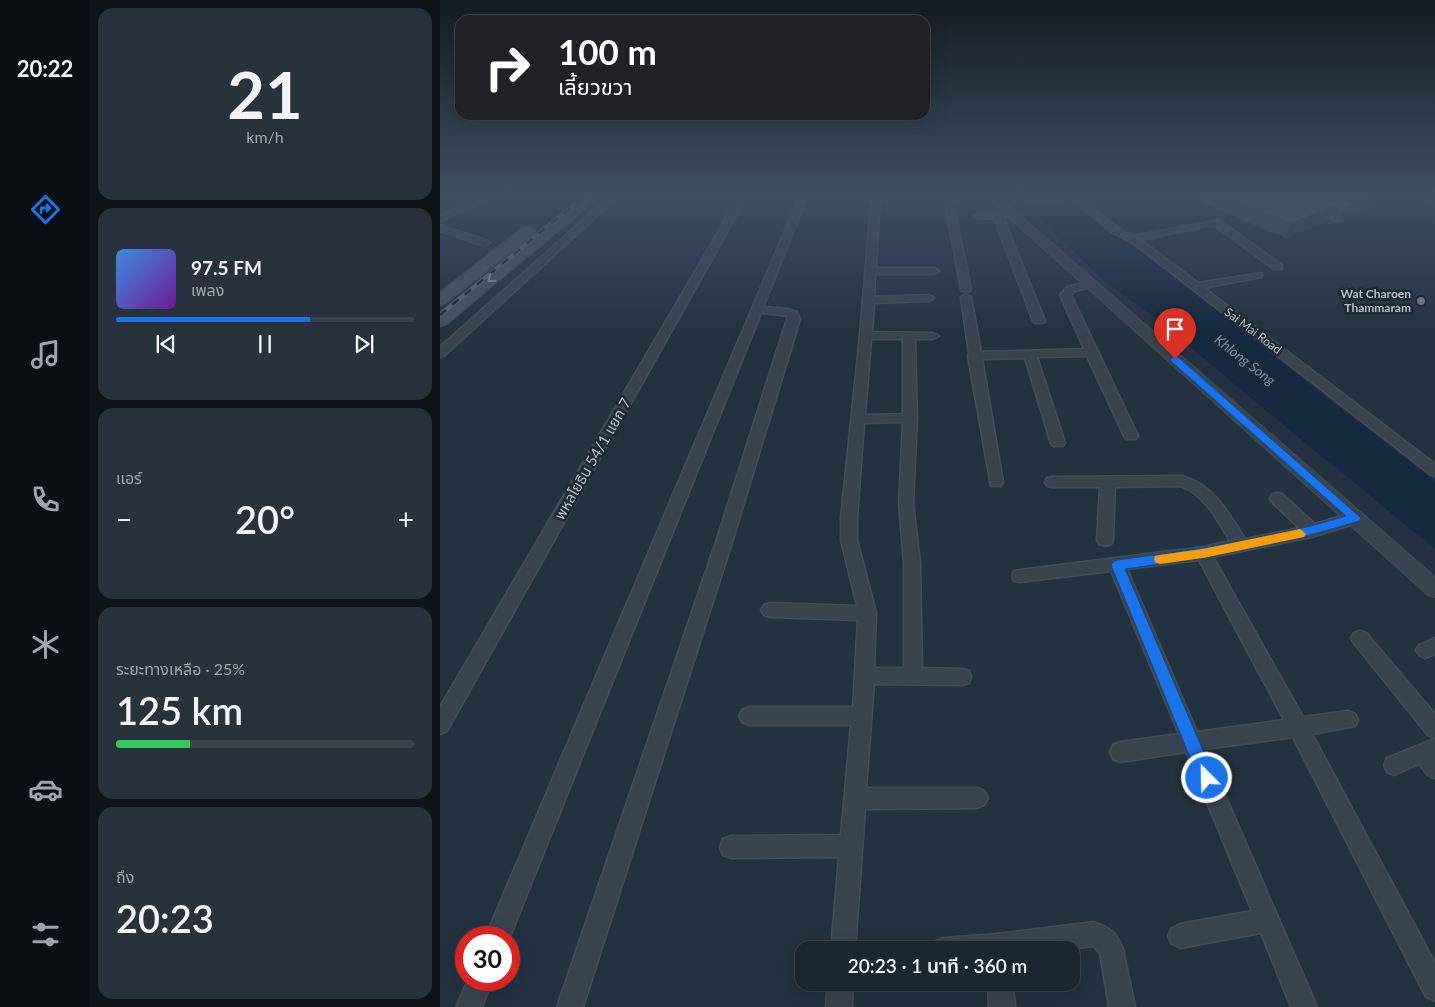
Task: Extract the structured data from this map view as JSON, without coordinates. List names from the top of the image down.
{
  "streets": {
    "street": ["Sai Mai Road", "พหลโยธิน 54/1 แยก 7"]
  },
  "water": ["Khlong Song"],
  "places": ["Wat Charoen Thammaram"],
  "page": {
    "tabs": "20:22",
    "tile": [
      ["21", "km/h"],
      "แอร์",
      ["ระยะทางเหลือ · 25%", "125 km"],
      ["ถึง", "20:23"]
    ],
    "turn": ["100 m", "เลี้ยวขวา"],
    "song": ["97.5 FM", "เพลง"],
    "heat": ["−", "20°", "+"],
    "limit": "30",
    "trip": "20:23 · 1 นาที · 360 m"
  }
}
